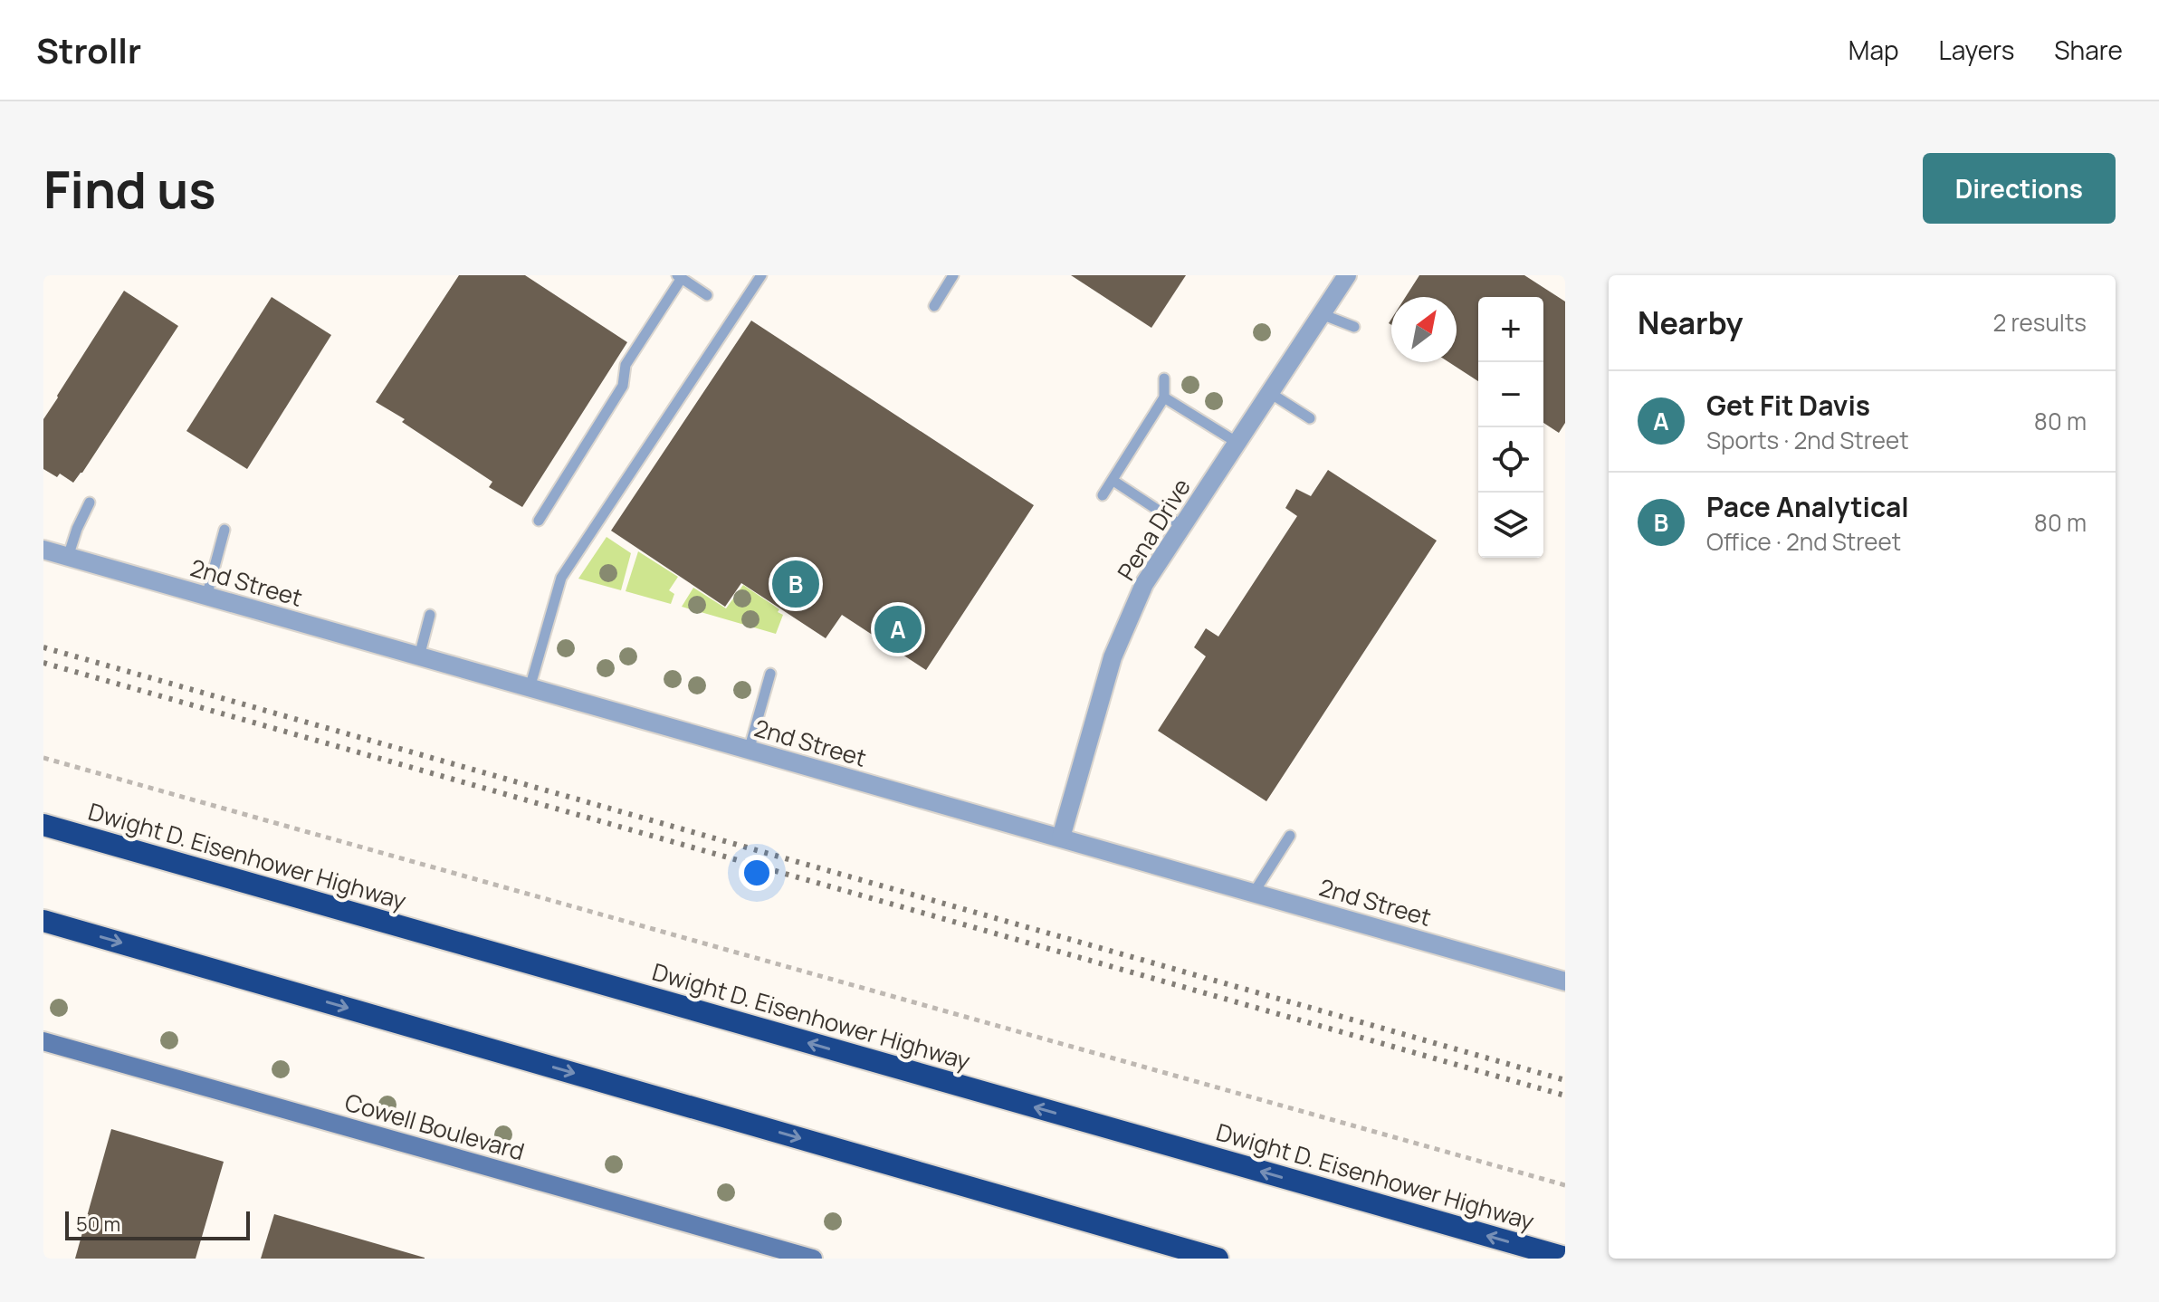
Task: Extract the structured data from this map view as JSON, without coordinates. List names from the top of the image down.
{
  "streets": {
    "highway": ["Dwight D. Eisenhower Highway"],
    "main road": ["Cowell Boulevard"],
    "street": ["Pena Drive", "2nd Street"]
  },
  "crossings": [
    ["Pena Drive", "2nd Street"]
  ],
  "scale_bar": "50 m",
  "north": "top right",
  "page": {
    "header": "Strollr",
    "nav": ["Map", "Layers", "Share"],
    "buttons": "Directions",
    "title": "Find us",
    "heading": ["Nearby", "2 results"],
    "map_buttons": ["+", "−"],
    "list": [
      {
        "mark": "A",
        "name": "Get Fit Davis",
        "note": "Sports · 2nd Street",
        "value": "80 m"
      },
      {
        "mark": "B",
        "name": "Pace Analytical",
        "note": "Office · 2nd Street",
        "value": "80 m"
      }
    ],
    "pins": ["B", "A"],
    "scale": "50 m"
  }
}
